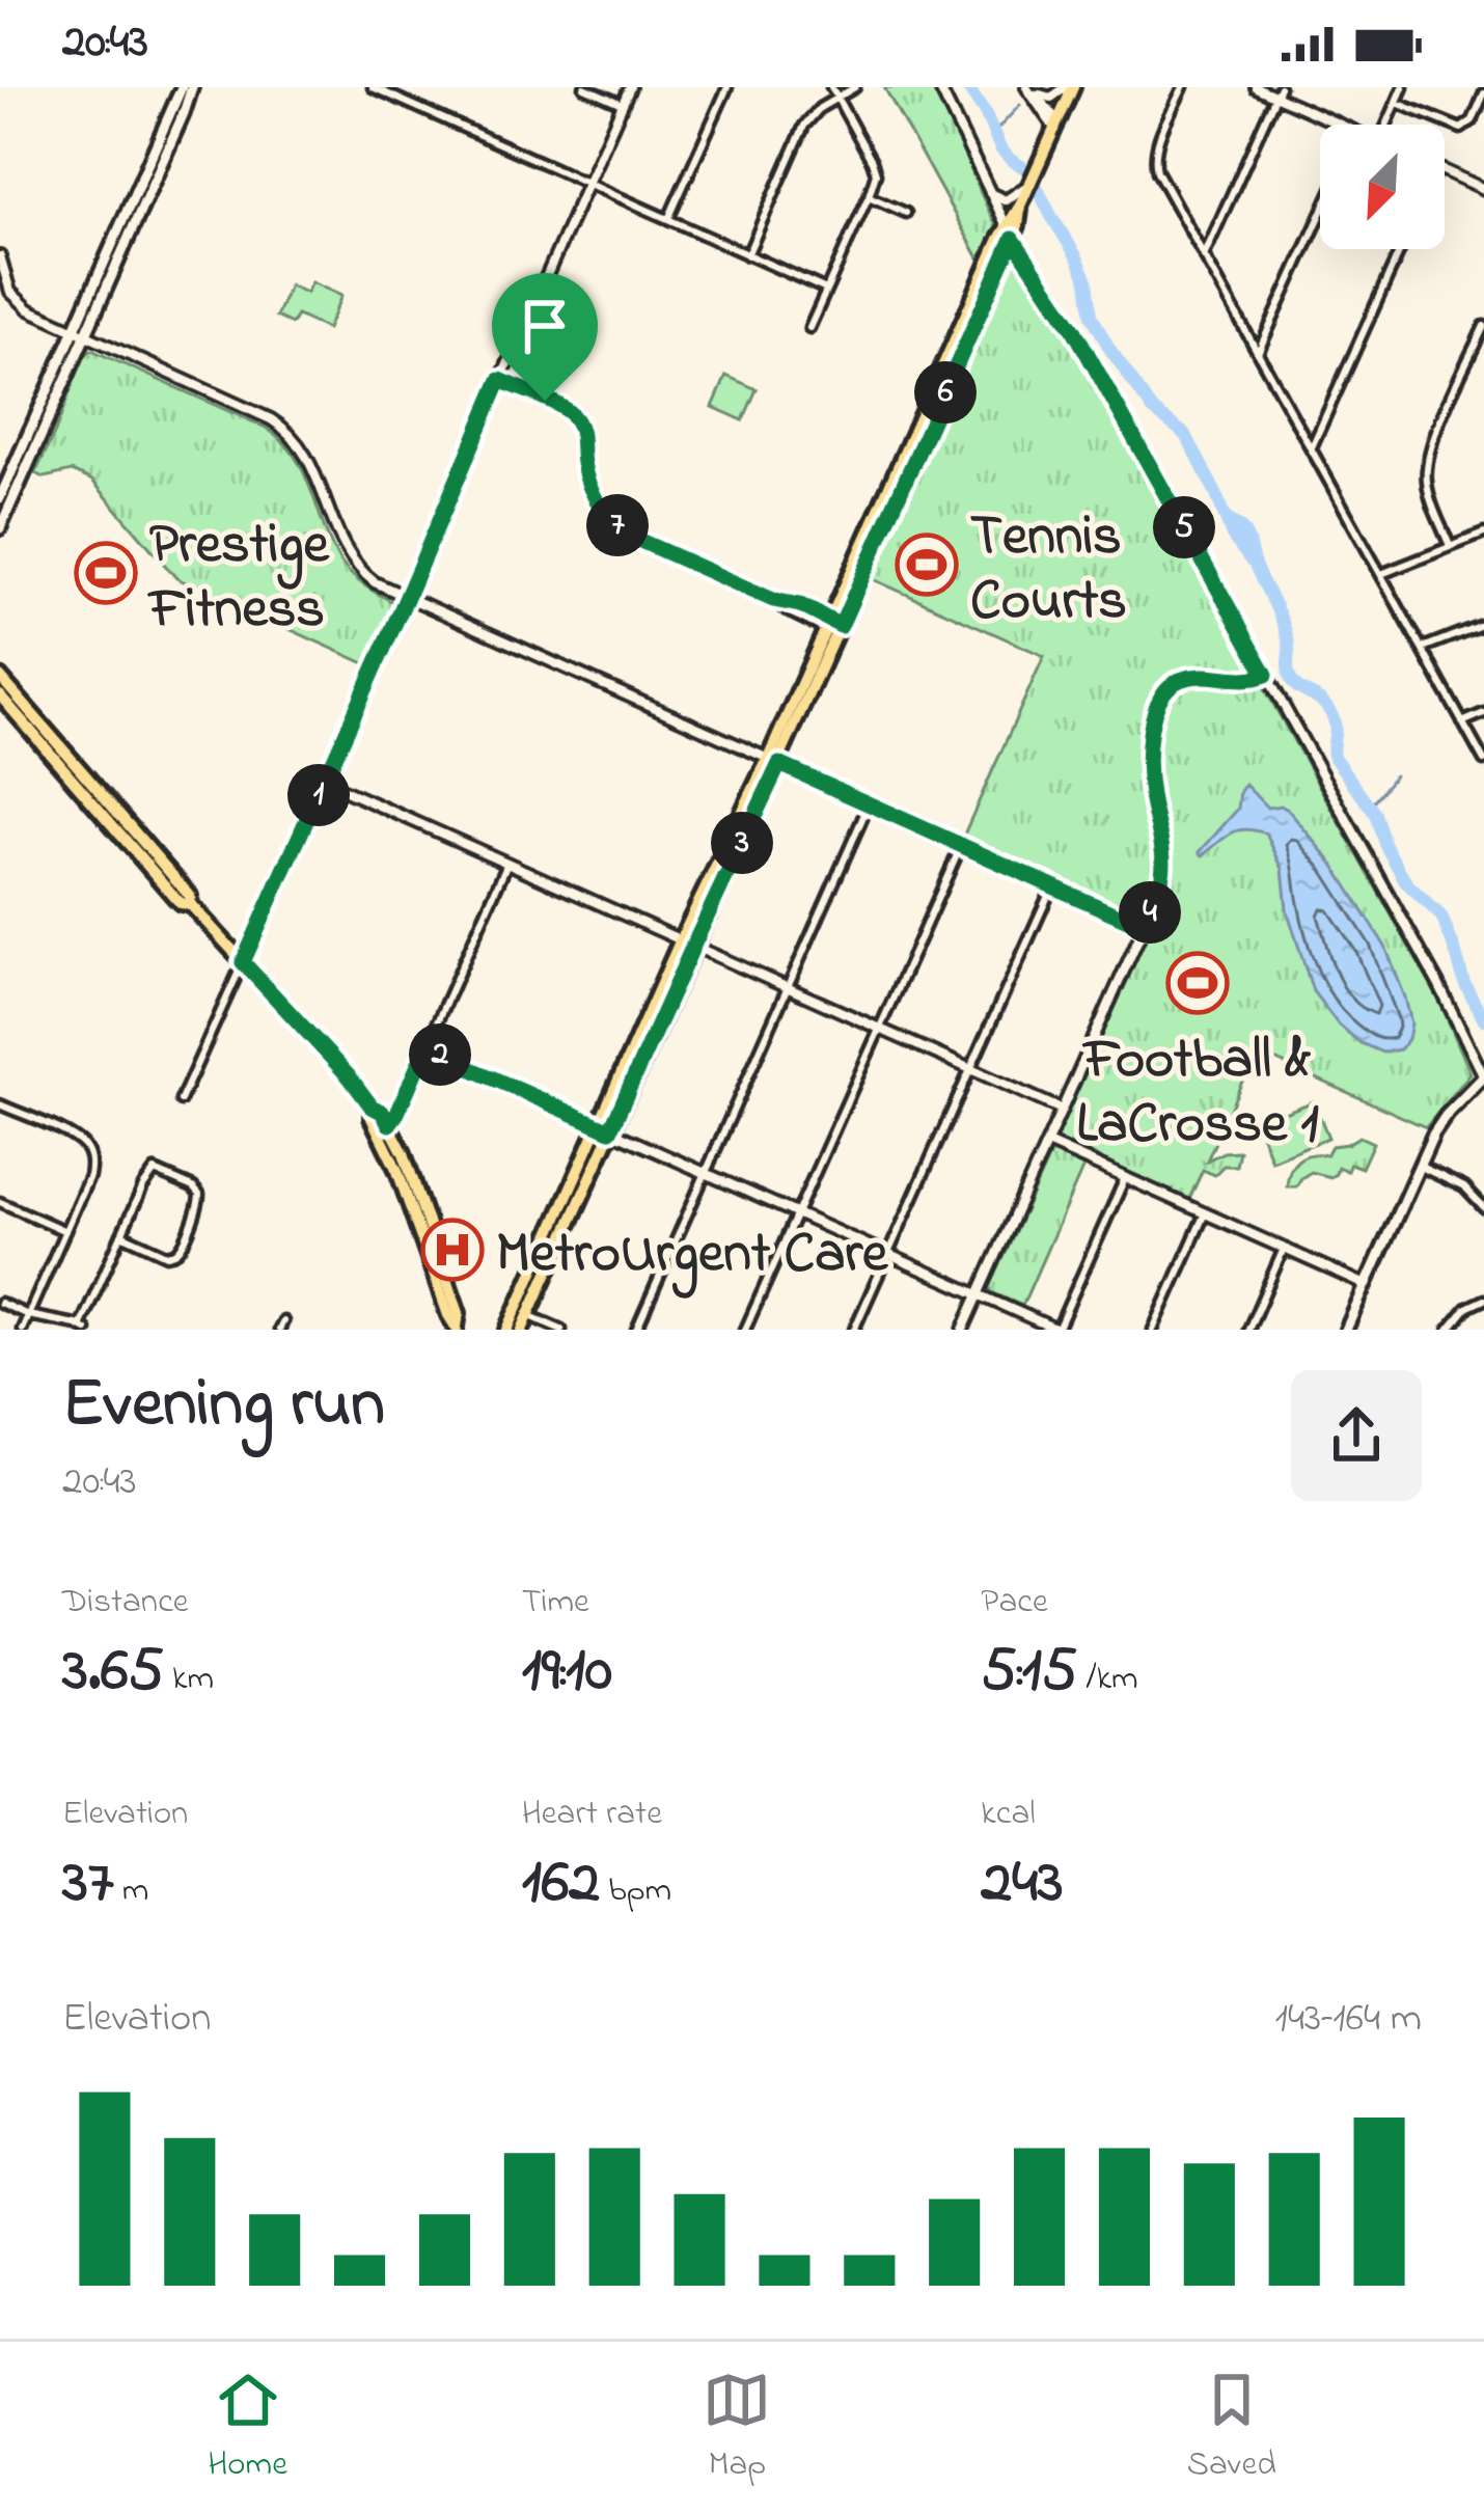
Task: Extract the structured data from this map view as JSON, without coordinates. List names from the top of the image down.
{
  "places": {
    "sports": ["Tennis Courts", "Prestige Fitness", "Football & LaCrosse 1"],
    "hospital": ["MetroUrgent Care"]
  },
  "north": "bottom left",
  "page": {
    "status": "20:43",
    "pins": [
      "6",
      "7",
      "5",
      "1",
      "3",
      "4",
      "2"
    ],
    "heading": ["Evening run", "20:43"],
    "stats": [
      ["Distance", "3.65 km"],
      ["Time", "19:10"],
      ["Pace", "5:15 /km"],
      ["Elevation", "37 m"],
      ["Heart rate", "162 bpm"],
      ["kcal", "243"]
    ],
    "chart": ["Elevation", "143–164 m"],
    "tabs": ["Home", "Map", "Saved"]
  }
}
